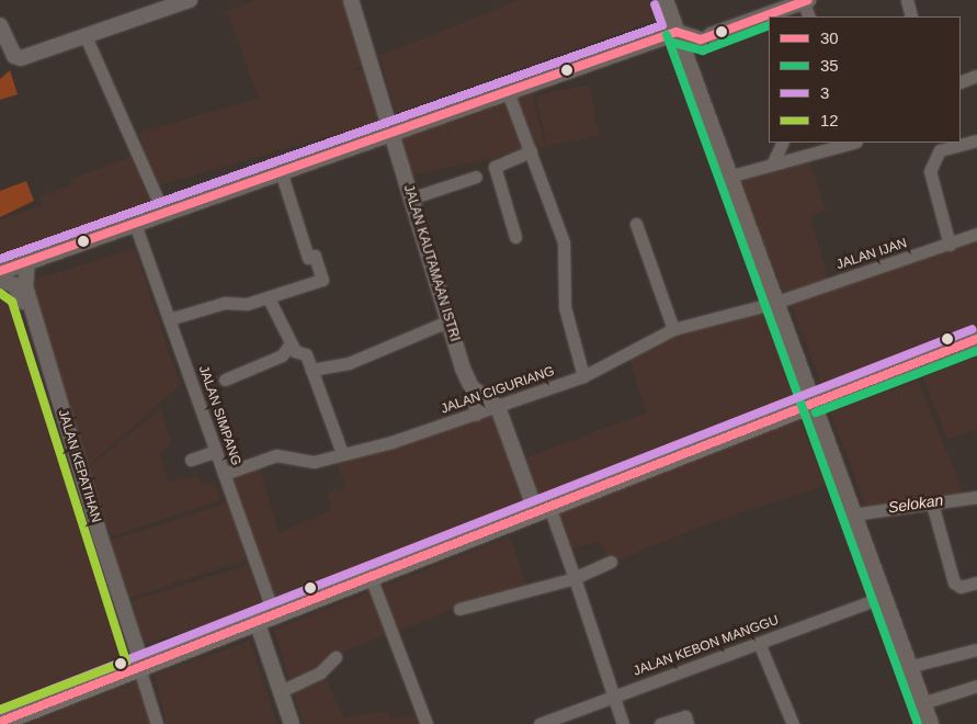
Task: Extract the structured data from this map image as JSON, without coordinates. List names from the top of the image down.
{
  "streets": {
    "street": [
      "JALAN IJAN",
      "JALAN KAUTAMAAN ISTRI",
      "JALAN CIGURIANG",
      "JALAN SIMPANG",
      "JALAN KEPATIHAN",
      "JALAN KEBON MANGGU"
    ]
  },
  "crossings": [
    ["JALAN IJAN", "JALAN CIGURIANG"],
    ["JALAN CIGURIANG", "JALAN SIMPANG"]
  ],
  "water": ["Selokan"],
  "lines": [
    "transit line 30",
    "transit line 3",
    "transit line 35",
    "transit line 12"
  ],
  "legend": [
    "30",
    "35",
    "3",
    "12"
  ]
}
